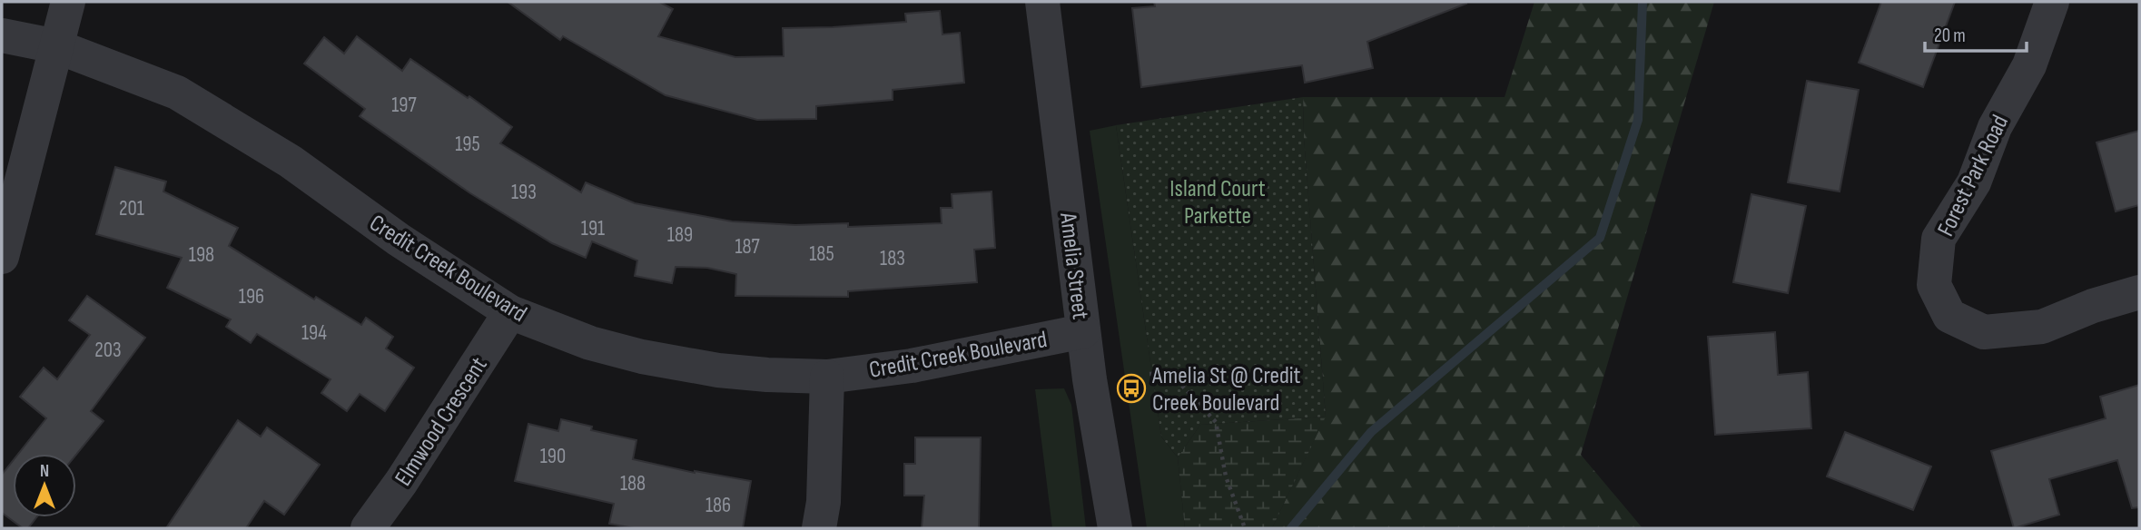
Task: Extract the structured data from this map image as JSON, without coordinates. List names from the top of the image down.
{
  "streets": {
    "street": [
      "Forest Park Road",
      "Amelia Street",
      "Credit Creek Boulevard",
      "Elmwood Crescent"
    ]
  },
  "crossings": [
    ["Amelia Street", "Credit Creek Boulevard"],
    ["Credit Creek Boulevard", "Elmwood Crescent"]
  ],
  "parks": ["Island Court Parkette"],
  "places": {
    "bus stop": ["Amelia St @ Credit Creek Boulevard"]
  },
  "house_numbers": [
    "197",
    "195",
    "193",
    "201",
    "191",
    "189",
    "187",
    "185",
    "198",
    "183",
    "196",
    "194",
    "203",
    "190",
    "188",
    "186"
  ],
  "scale_bar": "20 m",
  "north": "top"
}
